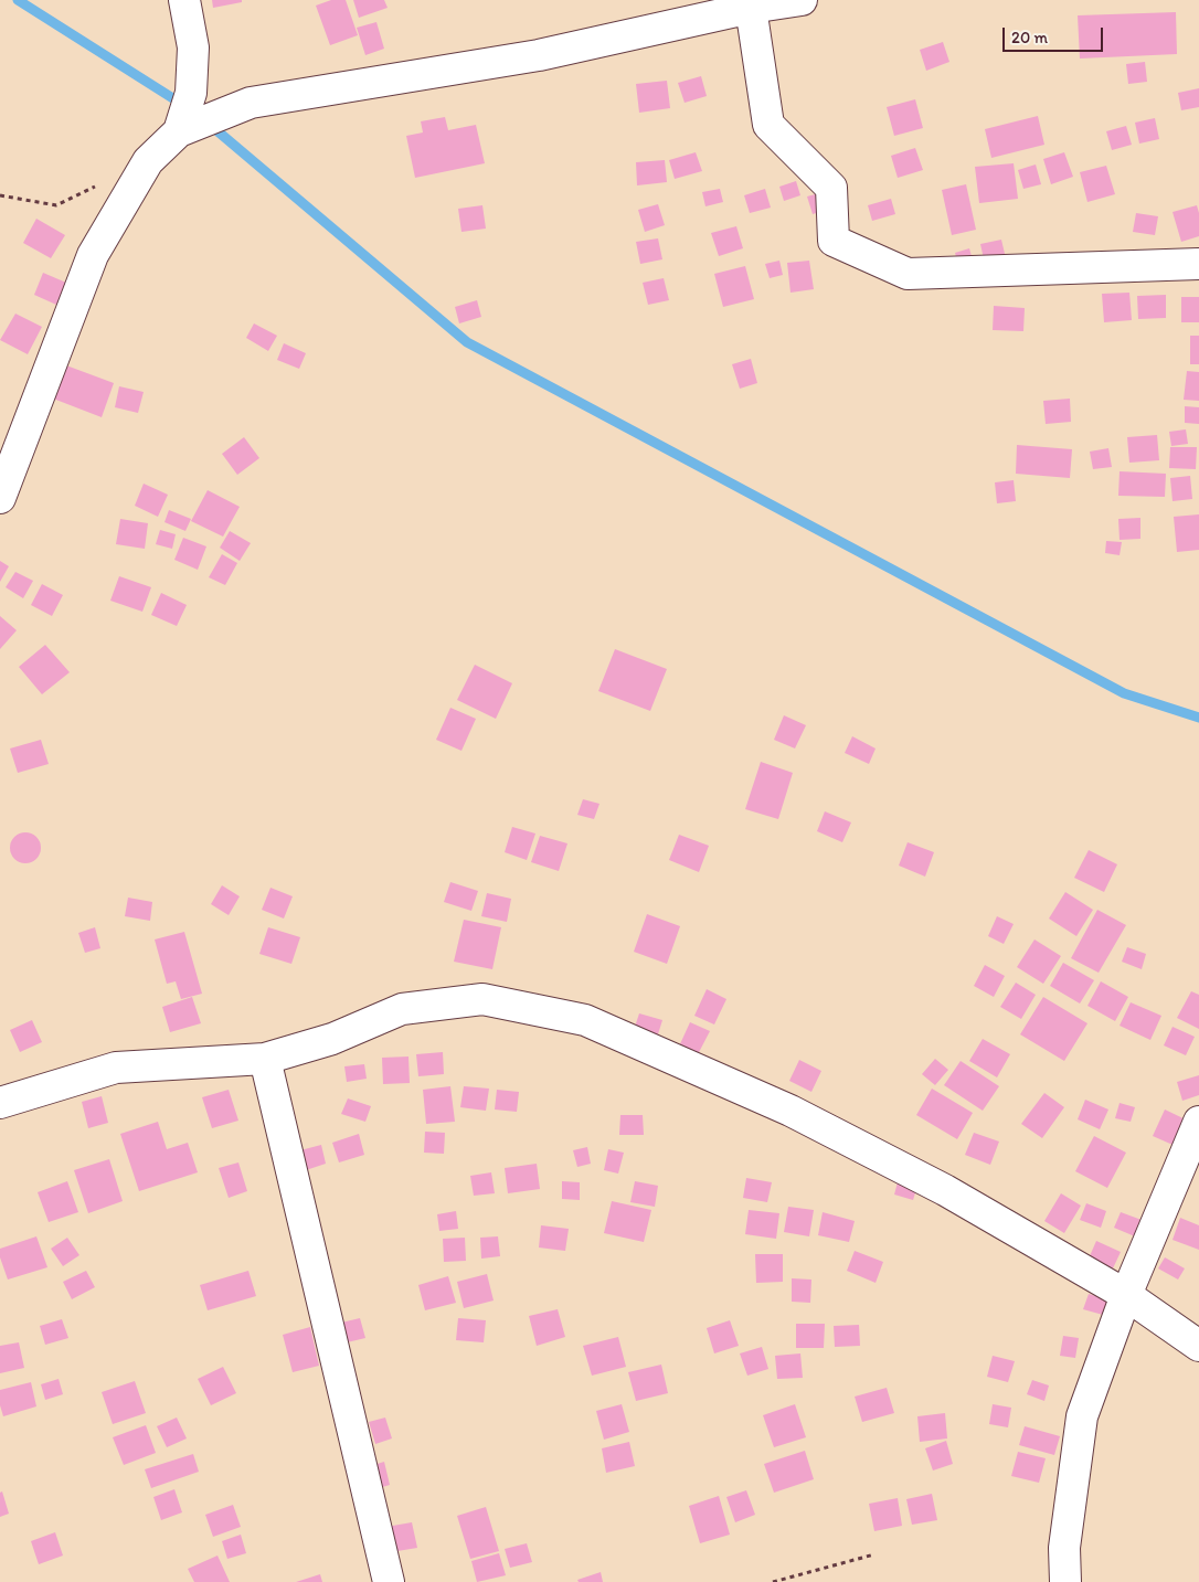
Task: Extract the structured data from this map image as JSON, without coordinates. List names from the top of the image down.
{
  "scale_bar": "20 m"
}
